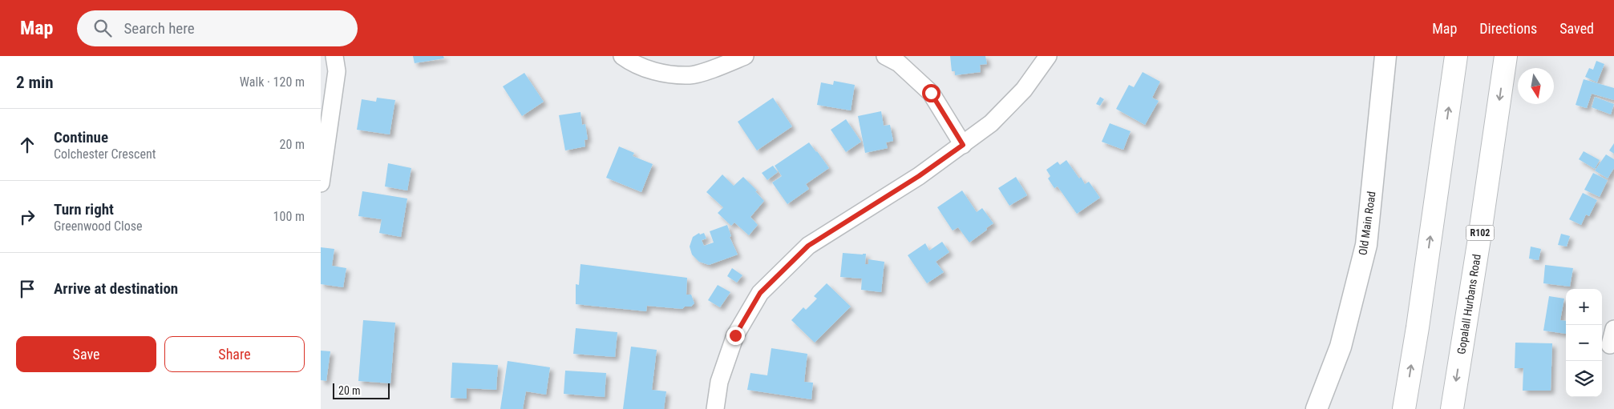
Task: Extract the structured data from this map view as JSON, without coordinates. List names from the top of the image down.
{
  "streets": {
    "main road": ["R102", "Gopalall Hurbans Road"],
    "street": ["Old Main Road"]
  },
  "scale_bar": "20 m",
  "north": "bottom",
  "page": {
    "header": "Map",
    "search": "Search here",
    "nav": ["Map", "Directions", "Saved"],
    "heading": ["2 min", "Walk · 120 m"],
    "list": [
      ["Continue", "Colchester Crescent", "20 m"],
      ["Turn right", "Greenwood Close", "100 m"],
      "Arrive at destination"
    ],
    "map_buttons": ["+", "−"],
    "buttons": ["Save", "Share"],
    "scale": "20 m"
  }
}
